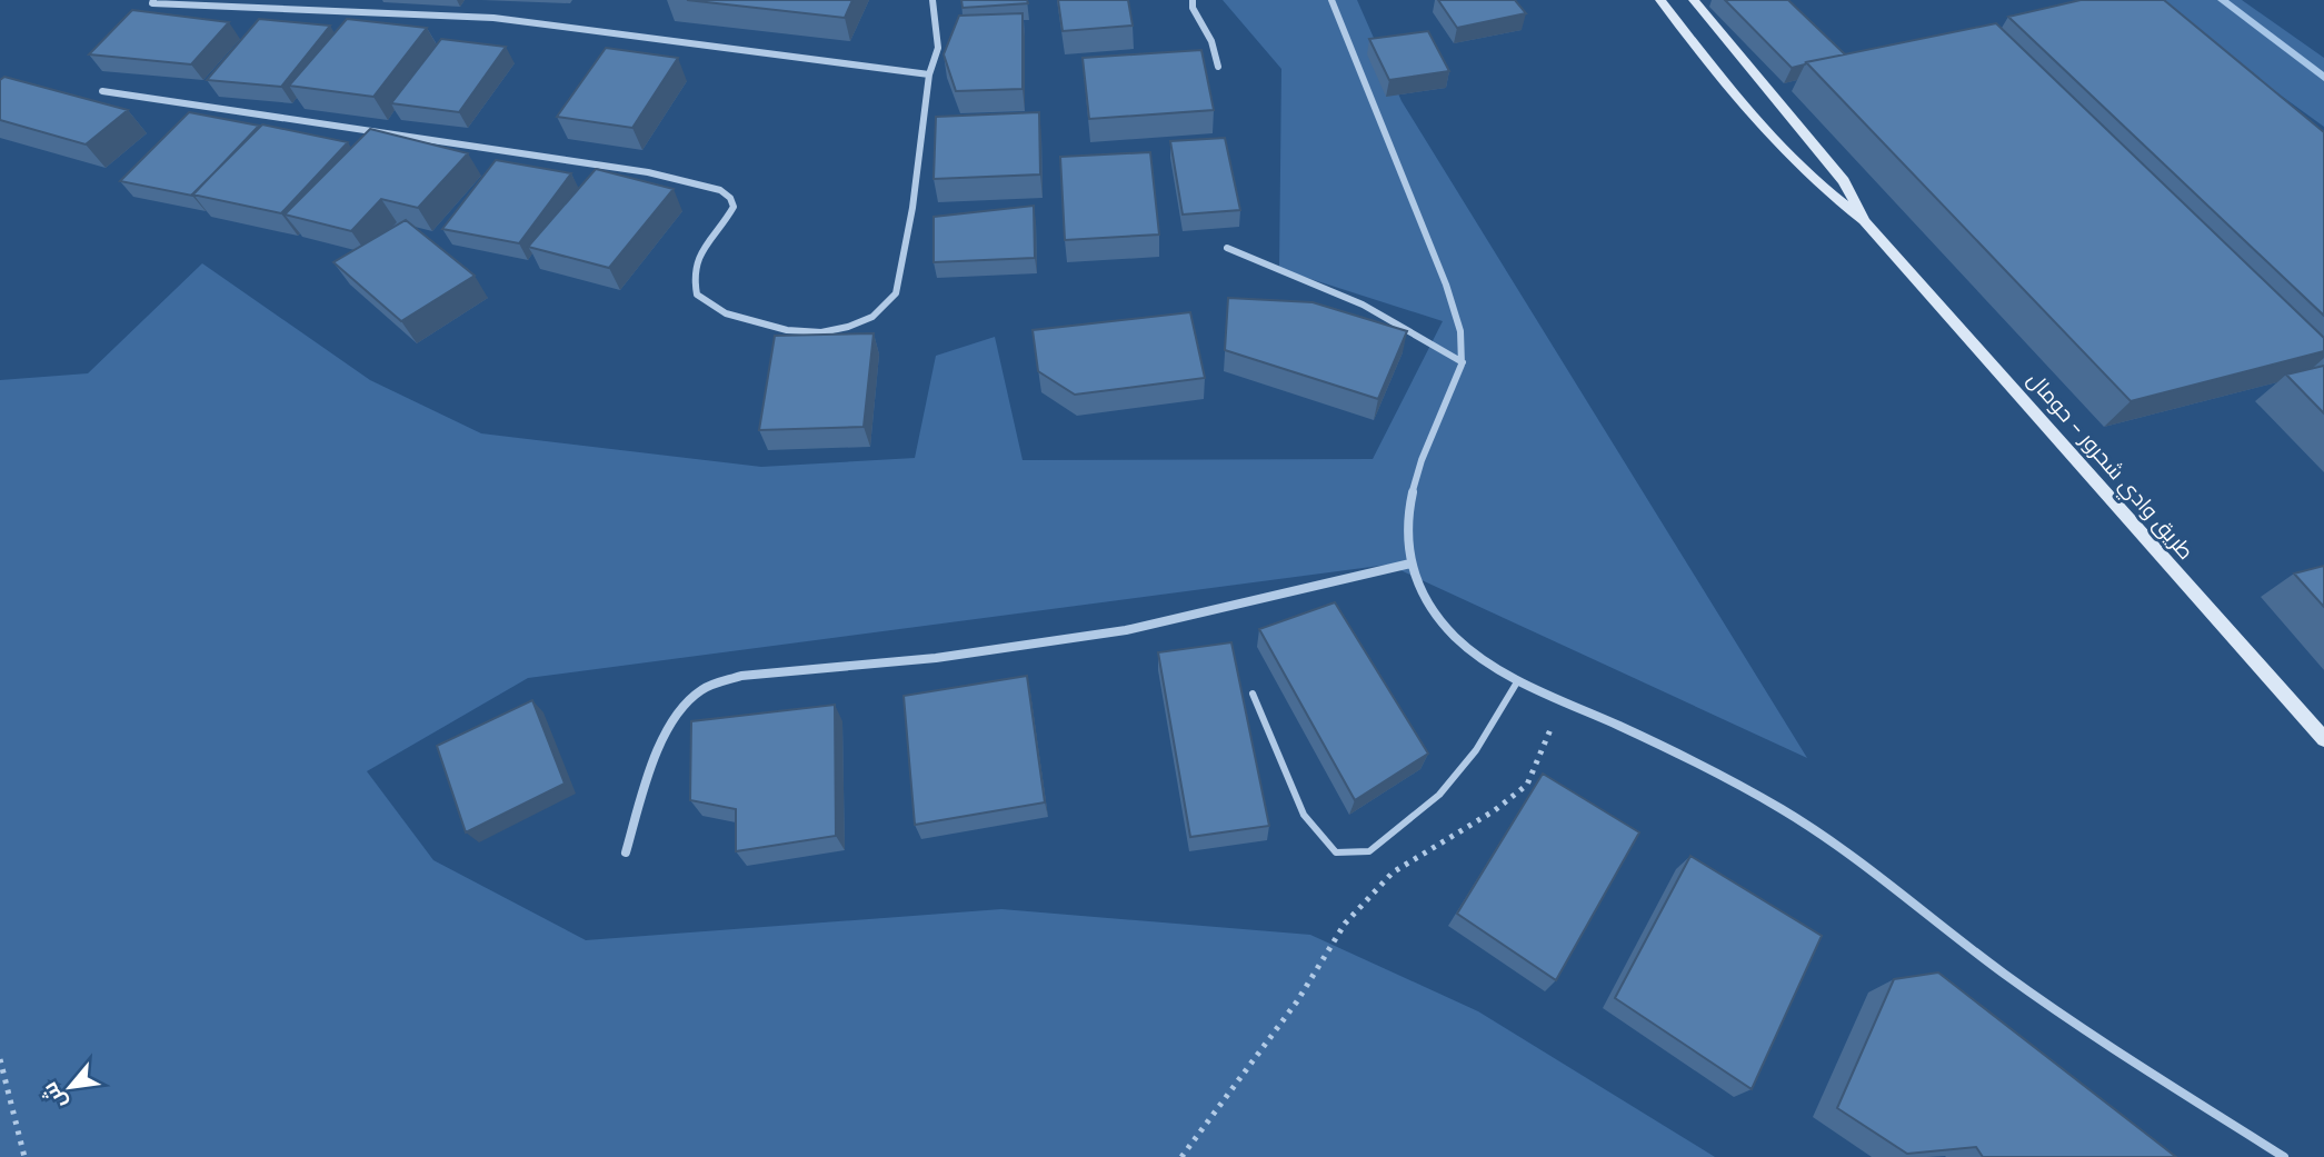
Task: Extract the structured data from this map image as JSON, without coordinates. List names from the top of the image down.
{
  "streets": {
    "main road": ["طريق وادي شحرور - حومال"]
  },
  "north": "bottom left"
}
